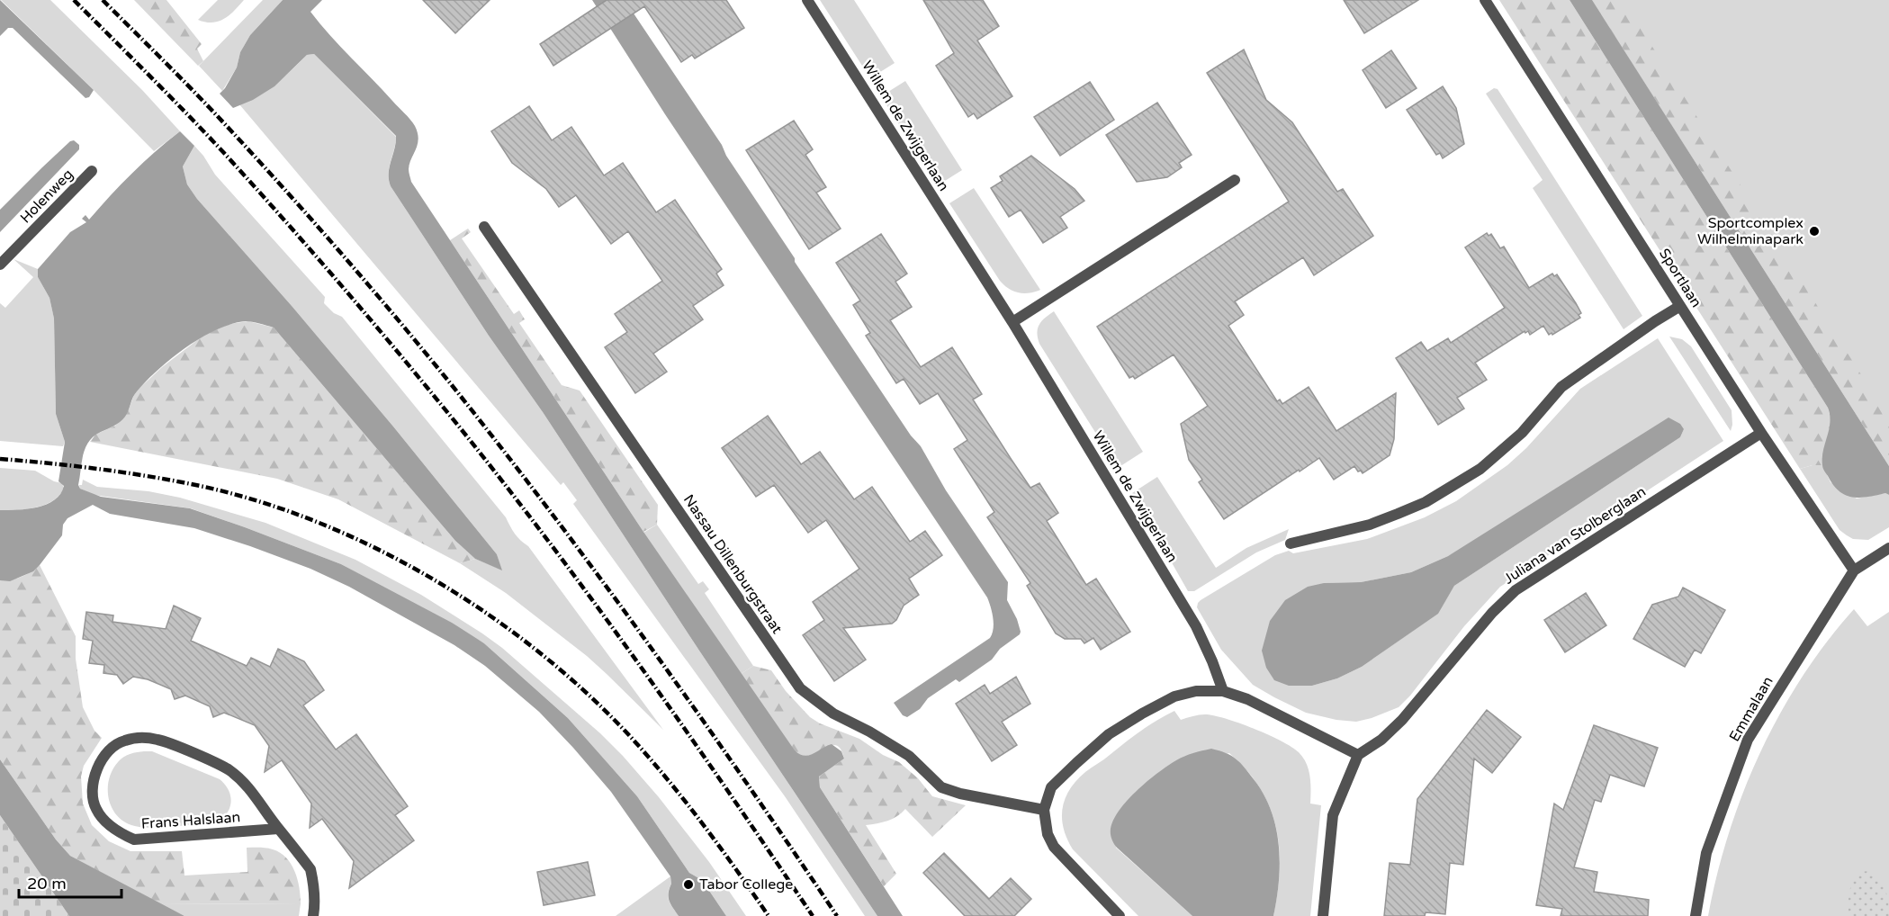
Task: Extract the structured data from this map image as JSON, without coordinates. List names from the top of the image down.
{
  "streets": {
    "street": [
      "Willem de Zwijgerlaan",
      "Holenweg",
      "Sportlaan",
      "Juliana van Stolberglaan",
      "Nassau Dillenburgstraat",
      "Emmalaan",
      "Frans Halslaan"
    ]
  },
  "crossings": [
    ["Sportlaan", "Juliana van Stolberglaan"],
    ["Sportlaan", "Emmalaan"]
  ],
  "places": ["Sportcomplex Wilhelminapark", "Tabor College"],
  "scale_bar": "20 m"
}
